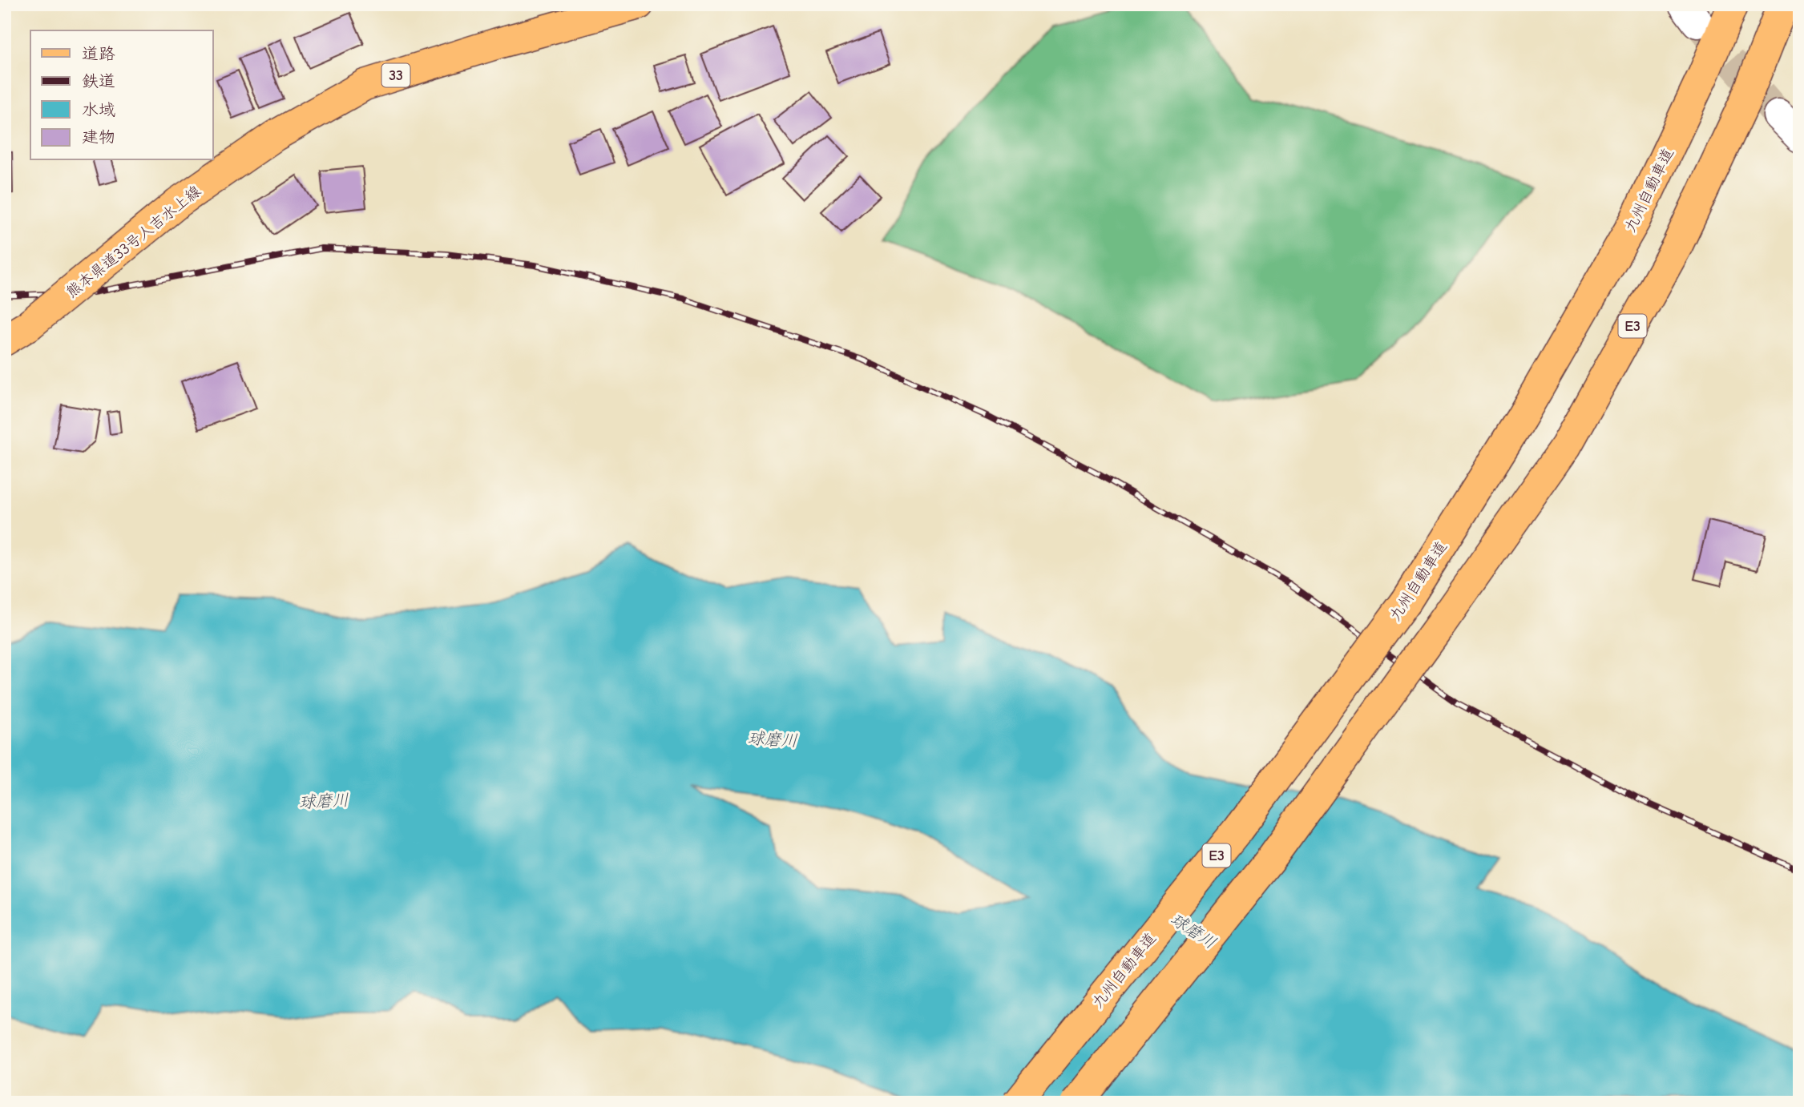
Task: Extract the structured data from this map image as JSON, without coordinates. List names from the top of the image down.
{
  "streets": {
    "main road": [
      "33",
      "九州自動車道",
      "熊本県道33号人吉水上線",
      "E3"
    ]
  },
  "water": ["球磨川"],
  "legend": [
    "道路",
    "鉄道",
    "水域",
    "建物"
  ]
}
